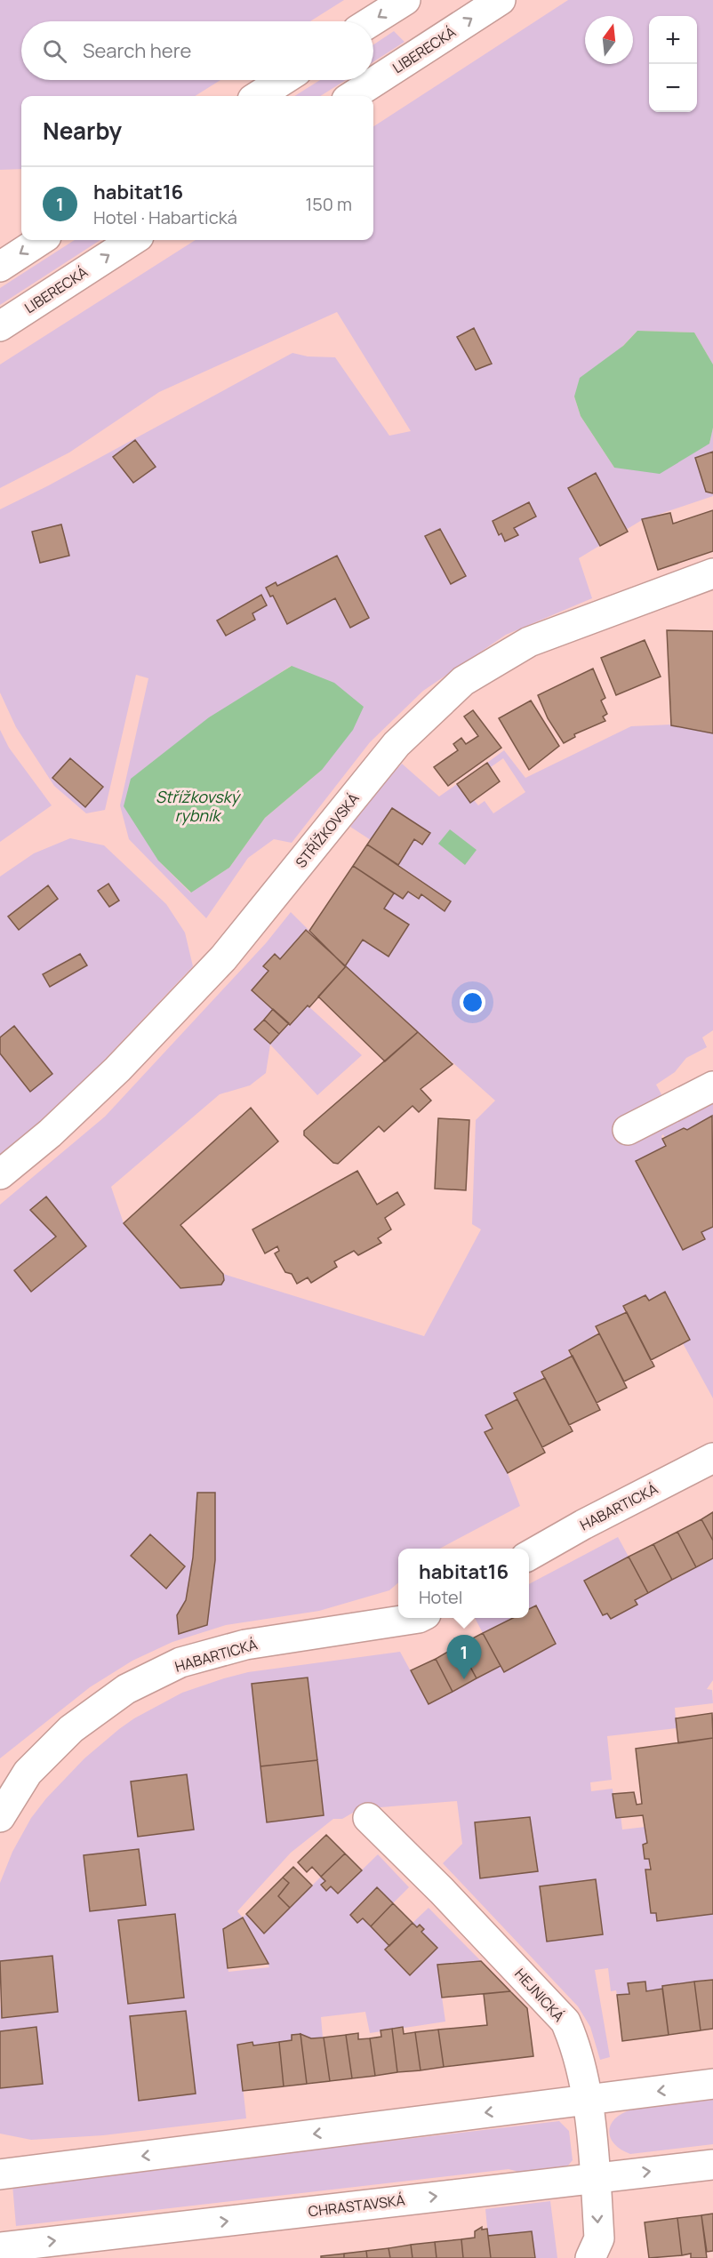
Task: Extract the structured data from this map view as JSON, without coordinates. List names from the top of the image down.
{
  "streets": {
    "main road": [
      "LIBERECKÁ",
      "STŘÍŽKOVSKÁ",
      "HABARTICKÁ",
      "HEJNICKÁ",
      "CHRASTAVSKÁ"
    ]
  },
  "crossings": [
    ["HEJNICKÁ", "CHRASTAVSKÁ"]
  ],
  "one_way": ["LIBERECKÁ"],
  "water": ["Střížkovský rybník"],
  "north": "top",
  "page": {
    "map_buttons": ["+", "−"],
    "search": "Search here",
    "heading": "Nearby",
    "list": [
      {
        "mark": "1",
        "name": "habitat16",
        "note": "Hotel · Habartická",
        "value": "150 m"
      }
    ],
    "popup": ["habitat16", "Hotel"],
    "pins": "1"
  }
}
